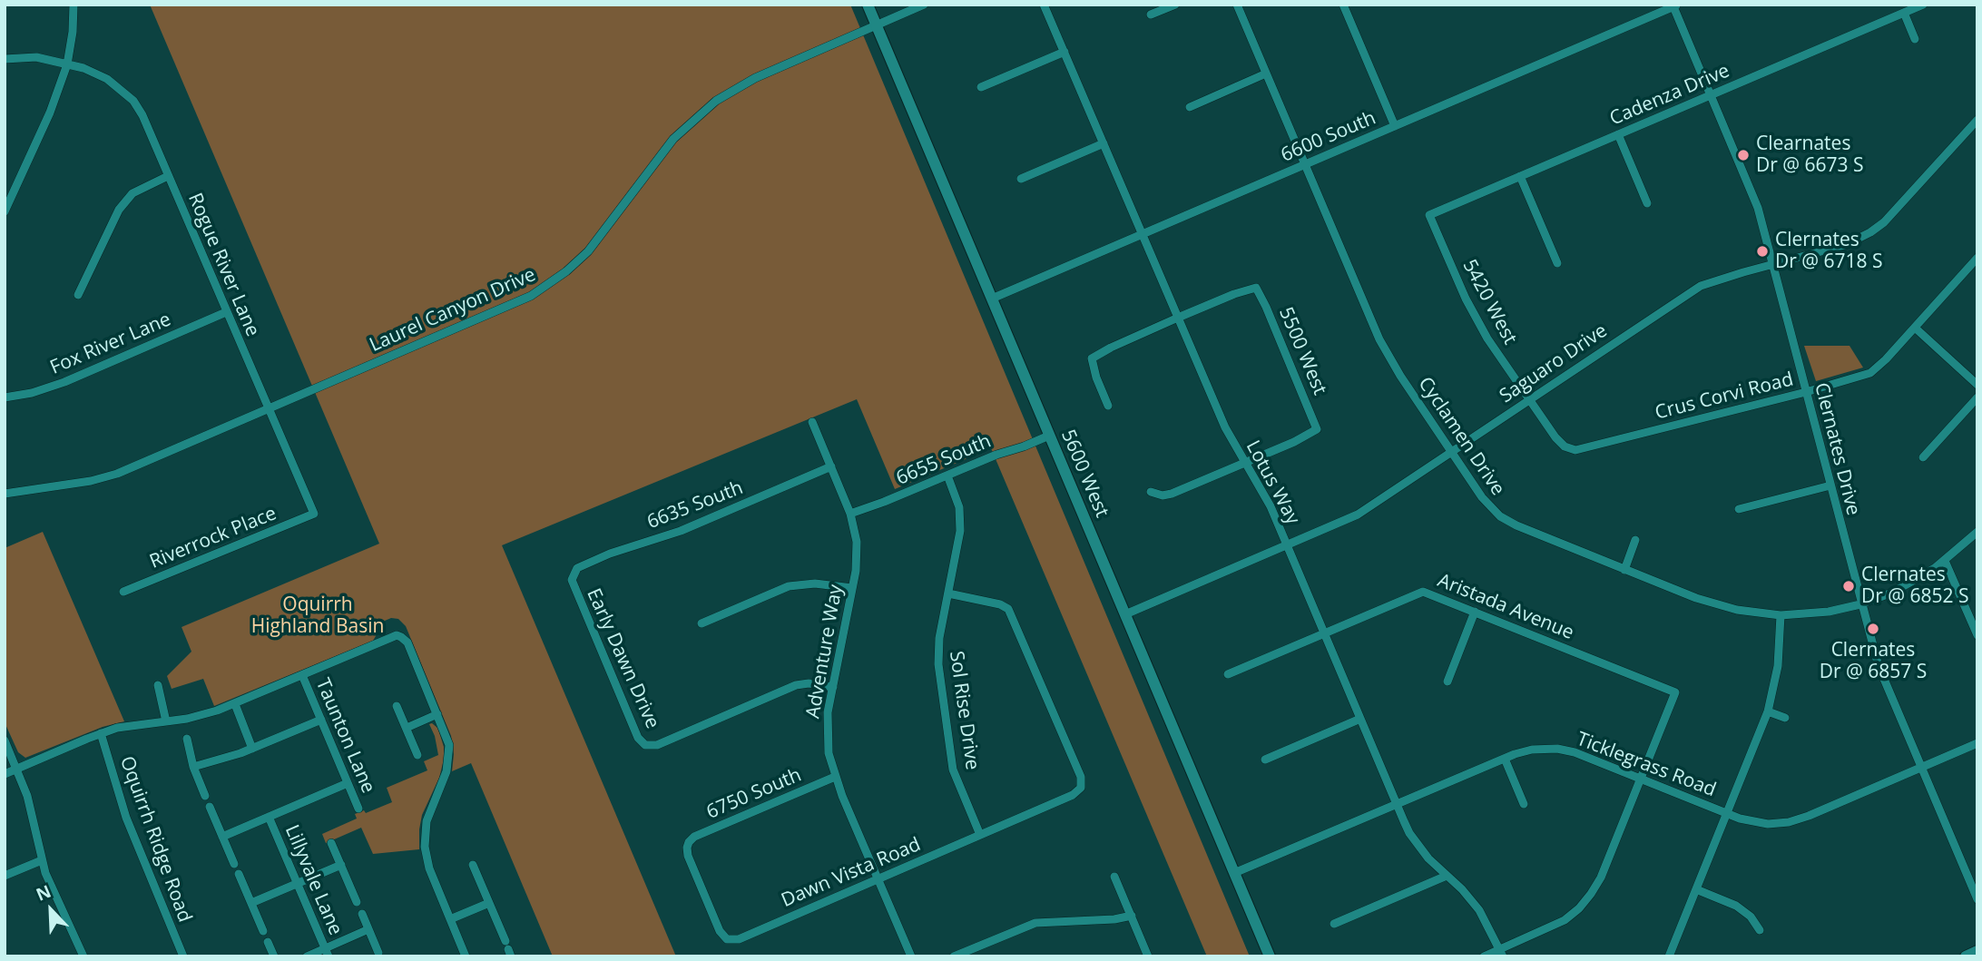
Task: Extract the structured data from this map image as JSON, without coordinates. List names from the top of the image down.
{
  "streets": {
    "main road": ["5600 West"],
    "street": [
      "Cadenza Drive",
      "6600 South",
      "Rogue River Lane",
      "5420 West",
      "Laurel Canyon Drive",
      "Fox River Lane",
      "5500 West",
      "Saguaro Drive",
      "Crus Corvi Road",
      "Cyclamen Drive",
      "Clernates Drive",
      "6655 South",
      "Lotus Way",
      "6635 South",
      "Riverrock Place",
      "Aristada Avenue",
      "Adventure Way",
      "Early Dawn Drive",
      "Sol Rise Drive",
      "Taunton Lane",
      "Ticklegrass Road",
      "6750 South",
      "Oquirrh Ridge Road",
      "Dawn Vista Road",
      "Lillyvale Lane"
    ]
  },
  "crossings": [
    ["Cadenza Drive", "5420 West"],
    ["Cadenza Drive", "Clernates Drive"],
    ["6600 South", "Cyclamen Drive"],
    ["6600 South", "Clernates Drive"],
    ["6600 South", "5600 West"],
    ["6600 South", "Lotus Way"],
    ["Rogue River Lane", "Laurel Canyon Drive"],
    ["Rogue River Lane", "Fox River Lane"],
    ["Rogue River Lane", "Riverrock Place"],
    ["5420 West", "Saguaro Drive"],
    ["5420 West", "Crus Corvi Road"],
    ["Laurel Canyon Drive", "5600 West"],
    ["5500 West", "Lotus Way"],
    ["Saguaro Drive", "Crus Corvi Road"],
    ["Saguaro Drive", "Cyclamen Drive"],
    ["Saguaro Drive", "Clernates Drive"],
    ["Saguaro Drive", "5600 West"],
    ["Saguaro Drive", "Lotus Way"],
    ["Crus Corvi Road", "Clernates Drive"],
    ["Cyclamen Drive", "Clernates Drive"],
    ["Clernates Drive", "Ticklegrass Road"],
    ["6655 South", "5600 West"],
    ["6655 South", "Adventure Way"],
    ["6655 South", "Sol Rise Drive"],
    ["5600 West", "Ticklegrass Road"],
    ["Lotus Way", "Aristada Avenue"],
    ["Lotus Way", "Ticklegrass Road"],
    ["6635 South", "Adventure Way"],
    ["6635 South", "Early Dawn Drive"],
    ["Aristada Avenue", "Ticklegrass Road"],
    ["Adventure Way", "Early Dawn Drive"],
    ["Adventure Way", "6750 South"],
    ["Adventure Way", "Dawn Vista Road"],
    ["Sol Rise Drive", "Dawn Vista Road"],
    ["6750 South", "Dawn Vista Road"]
  ],
  "parks": ["Oquirrh Highland Basin"],
  "places": [
    "Clearnates Dr @ 6673 S",
    "Clernates Dr @ 6718 S",
    "Clernates Dr @ 6852 S",
    "Clernates Dr @ 6857 S"
  ],
  "north": "top left"
}
